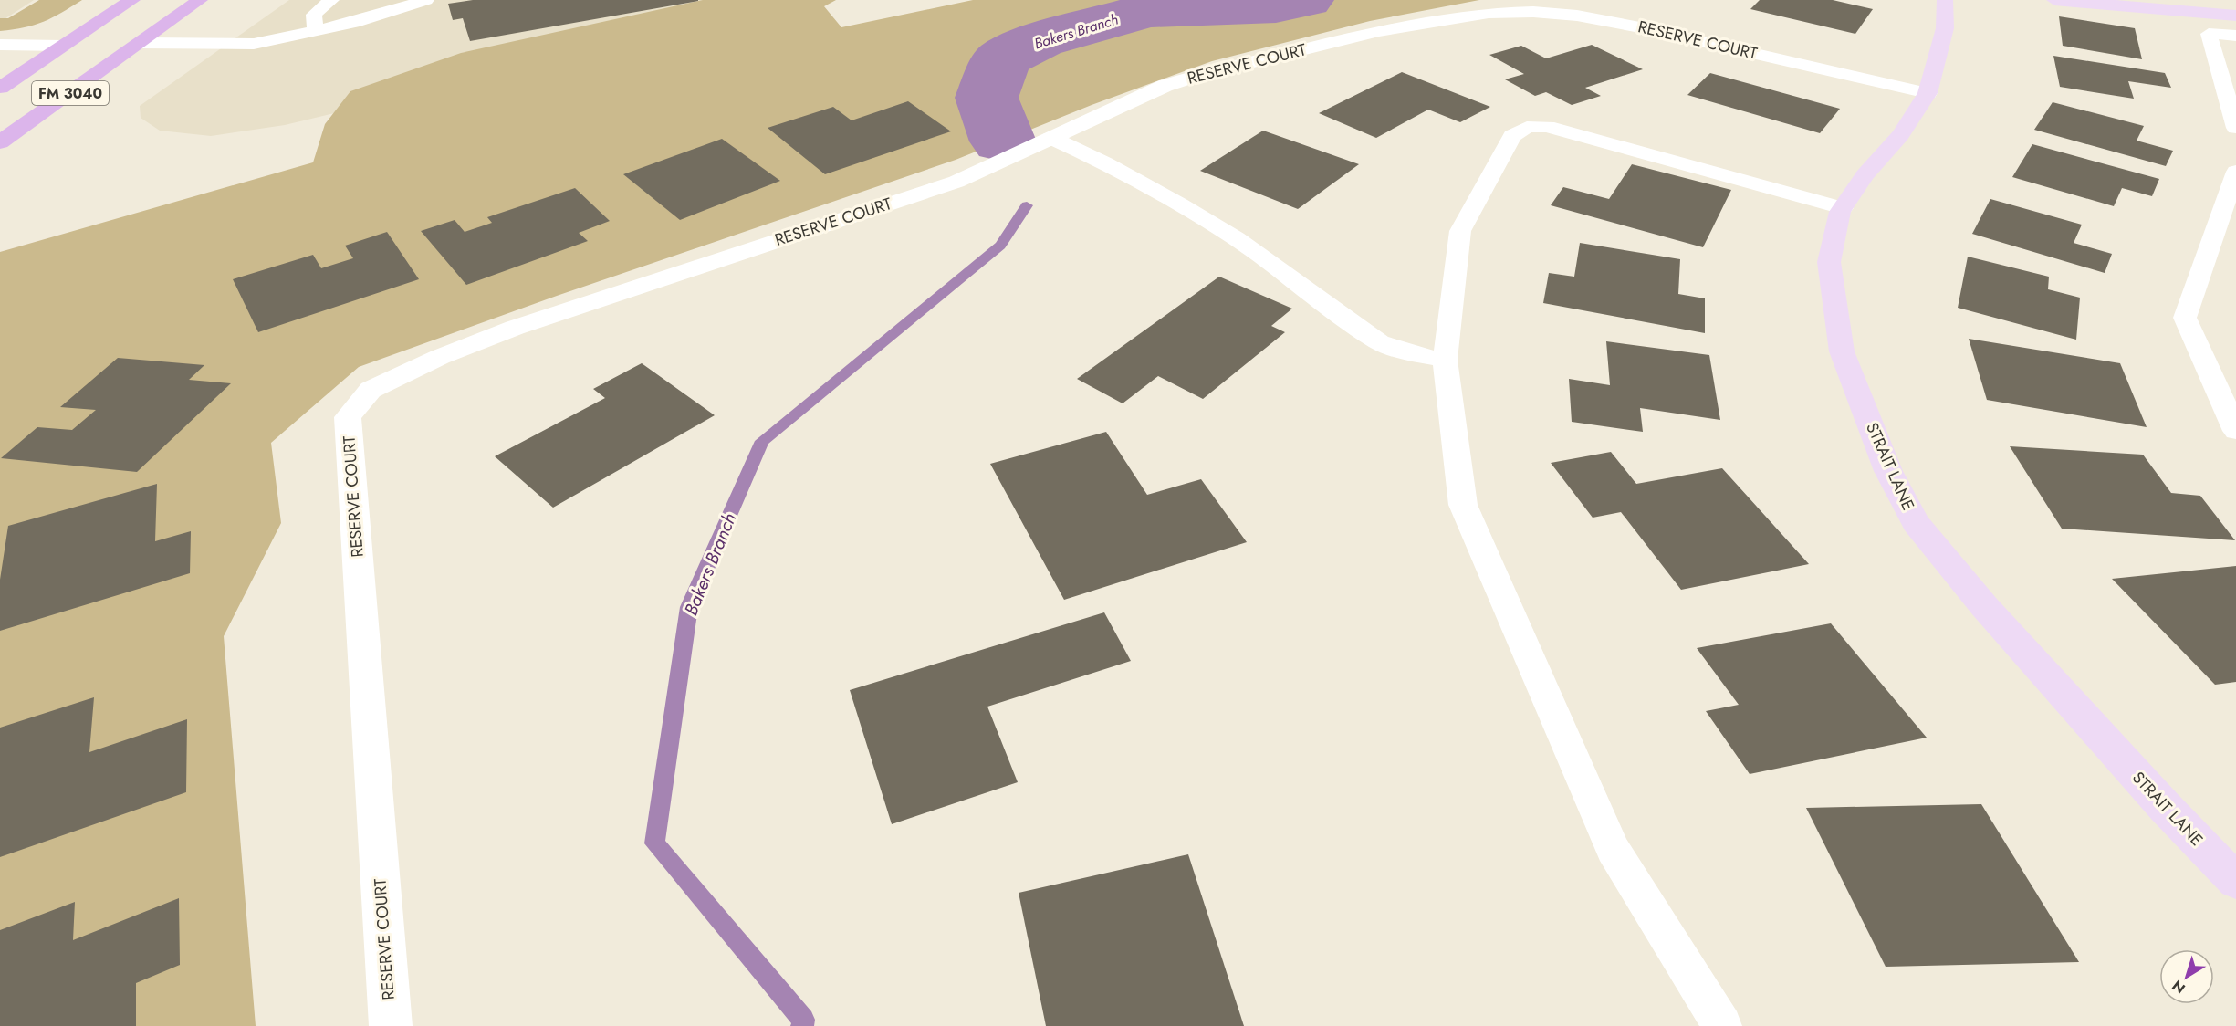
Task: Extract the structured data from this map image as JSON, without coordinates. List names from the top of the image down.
{
  "streets": {
    "main road": ["FM 3040"],
    "street": ["RESERVE COURT", "STRAIT LANE"]
  },
  "crossings": [
    ["RESERVE COURT", "STRAIT LANE"]
  ],
  "water": ["Bakers Branch"],
  "north": "bottom left"
}
